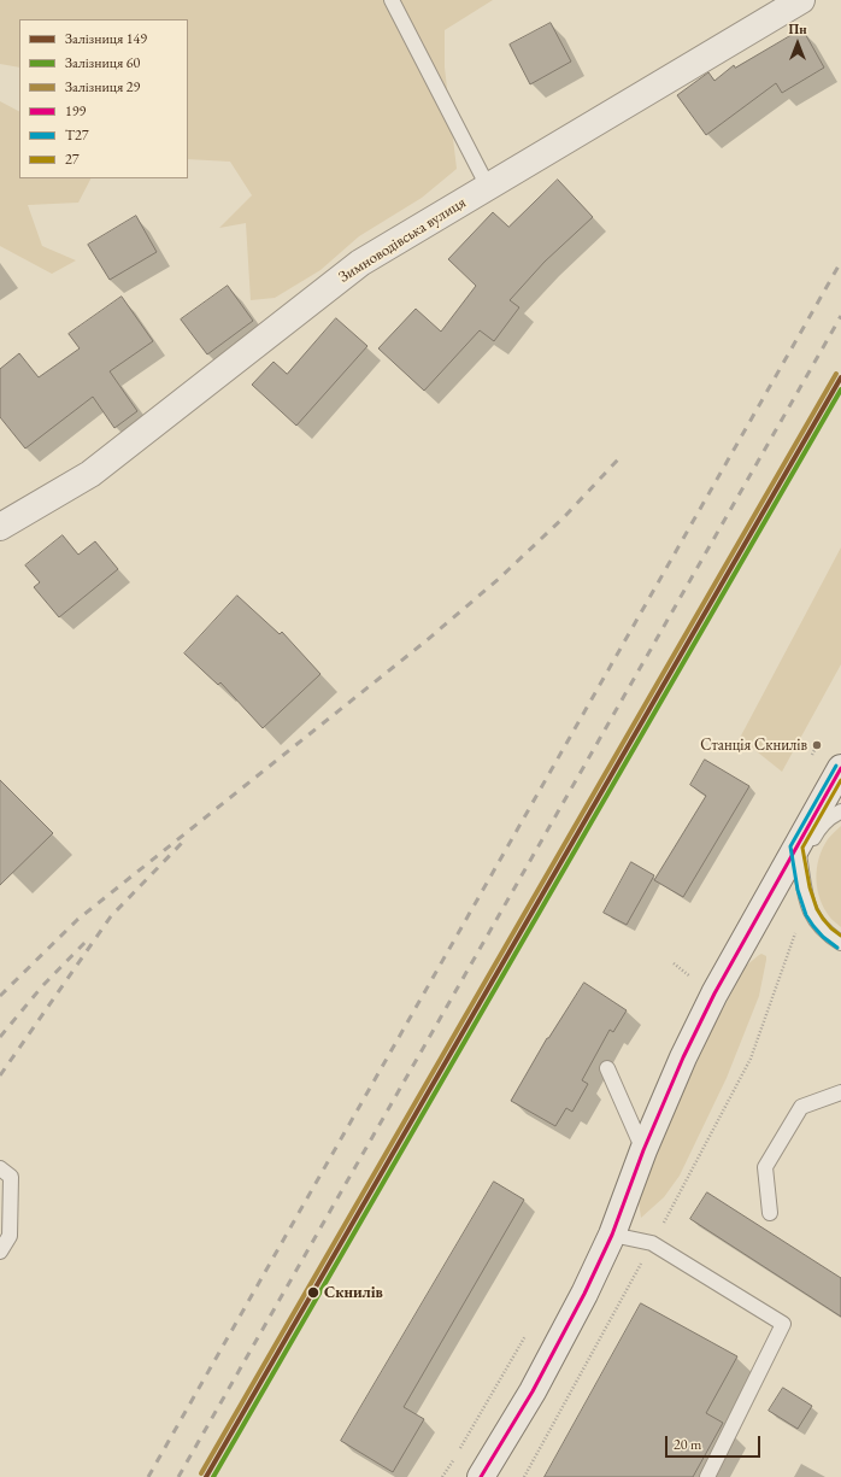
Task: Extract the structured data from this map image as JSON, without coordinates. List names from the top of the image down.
{
  "streets": {
    "street": ["Зимноводівська вулиця"]
  },
  "places": ["Станція Скнилів", "Скнилів"],
  "lines": [
    "rail line 29",
    "rail line 149",
    "rail line 60",
    "transit line Т27",
    "transit line 199",
    "transit line 27"
  ],
  "legend": [
    "Залізниця 149",
    "Залізниця 60",
    "Залізниця 29",
    "199",
    "Т27",
    "27"
  ],
  "scale_bar": "20 m",
  "north": "top"
}
